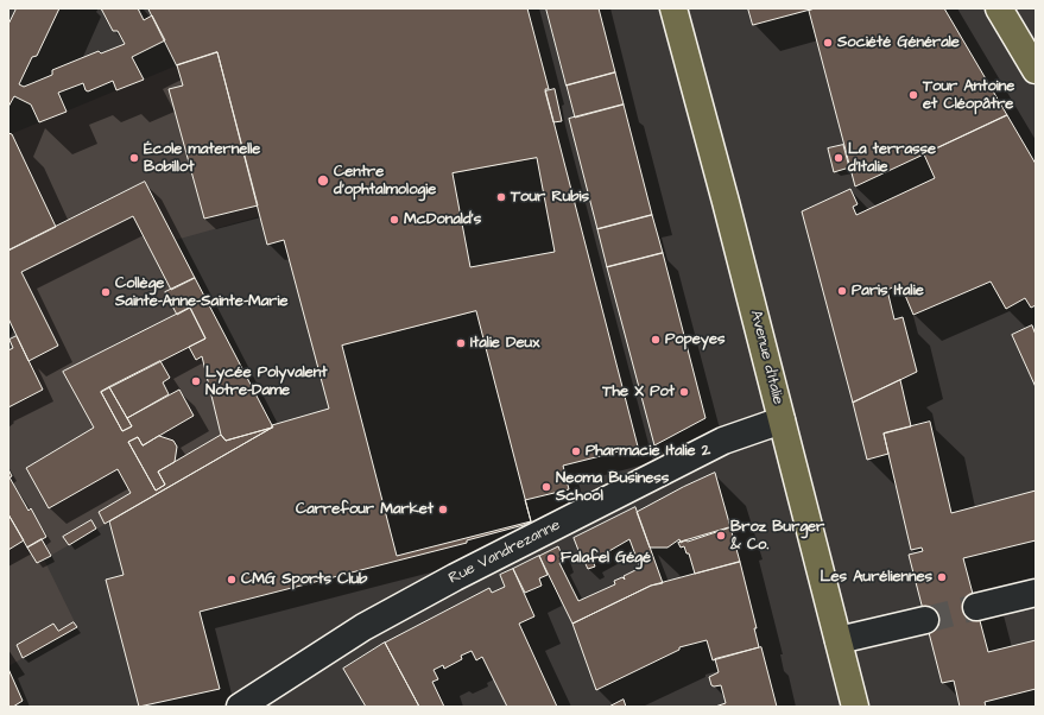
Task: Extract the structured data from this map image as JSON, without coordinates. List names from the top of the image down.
{
  "streets": {
    "main road": ["Avenue d'Italie"],
    "street": ["Rue Vandrezanne"]
  },
  "crossings": [
    ["Avenue d'Italie", "Rue Vandrezanne"]
  ],
  "places": [
    "Société Générale",
    "Tour Antoine et Cléopâtre",
    "École maternelle Bobillot",
    "La terrasse d'Italie",
    "Centre d'ophtalmologie",
    "Tour Rubis",
    "McDonald's",
    "Paris Italie",
    "Collège Sainte-Anne-Sainte-Marie",
    "Popeyes",
    "Italie Deux",
    "Lycée Polyvalent Notre-Dame",
    "The X Pot",
    "Pharmacie Italie 2",
    "Neoma Business School",
    "Carrefour Market",
    "Broz Burger & Co.",
    "Falafel Gégé",
    "Les Auréliennes",
    "CMG Sports Club"
  ]
}
